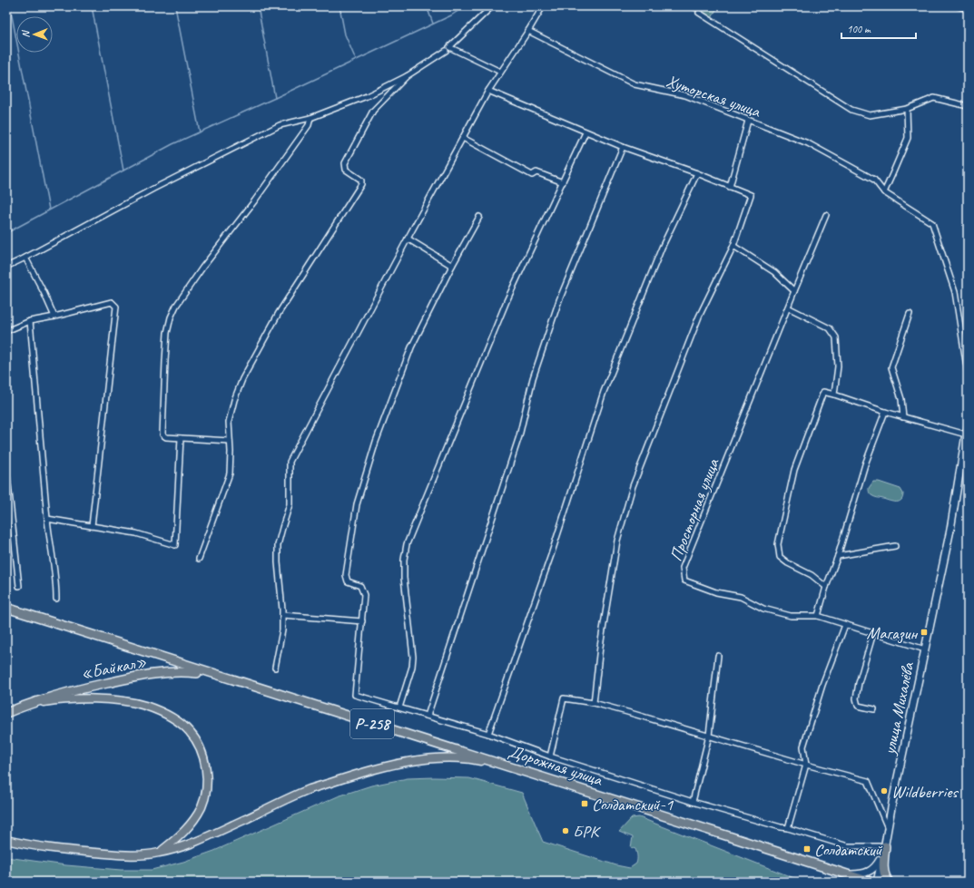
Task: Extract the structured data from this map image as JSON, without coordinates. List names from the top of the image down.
{
  "streets": {
    "highway": ["«Байкал»", "Р-258", "Дорожная улица"],
    "street": ["Хуторская улица", "Просторная улица", "улица Михалёва"]
  },
  "crossings": [
    ["Просторная улица", "улица Михалёва"],
    ["«Байкал»", "Дорожная улица"]
  ],
  "places": {
    "transit": ["Магазин", "Солдатский-1", "Солдатский"],
    "other": ["Wildberries", "БРК"]
  },
  "scale_bar": "100 m",
  "north": "left"
}
